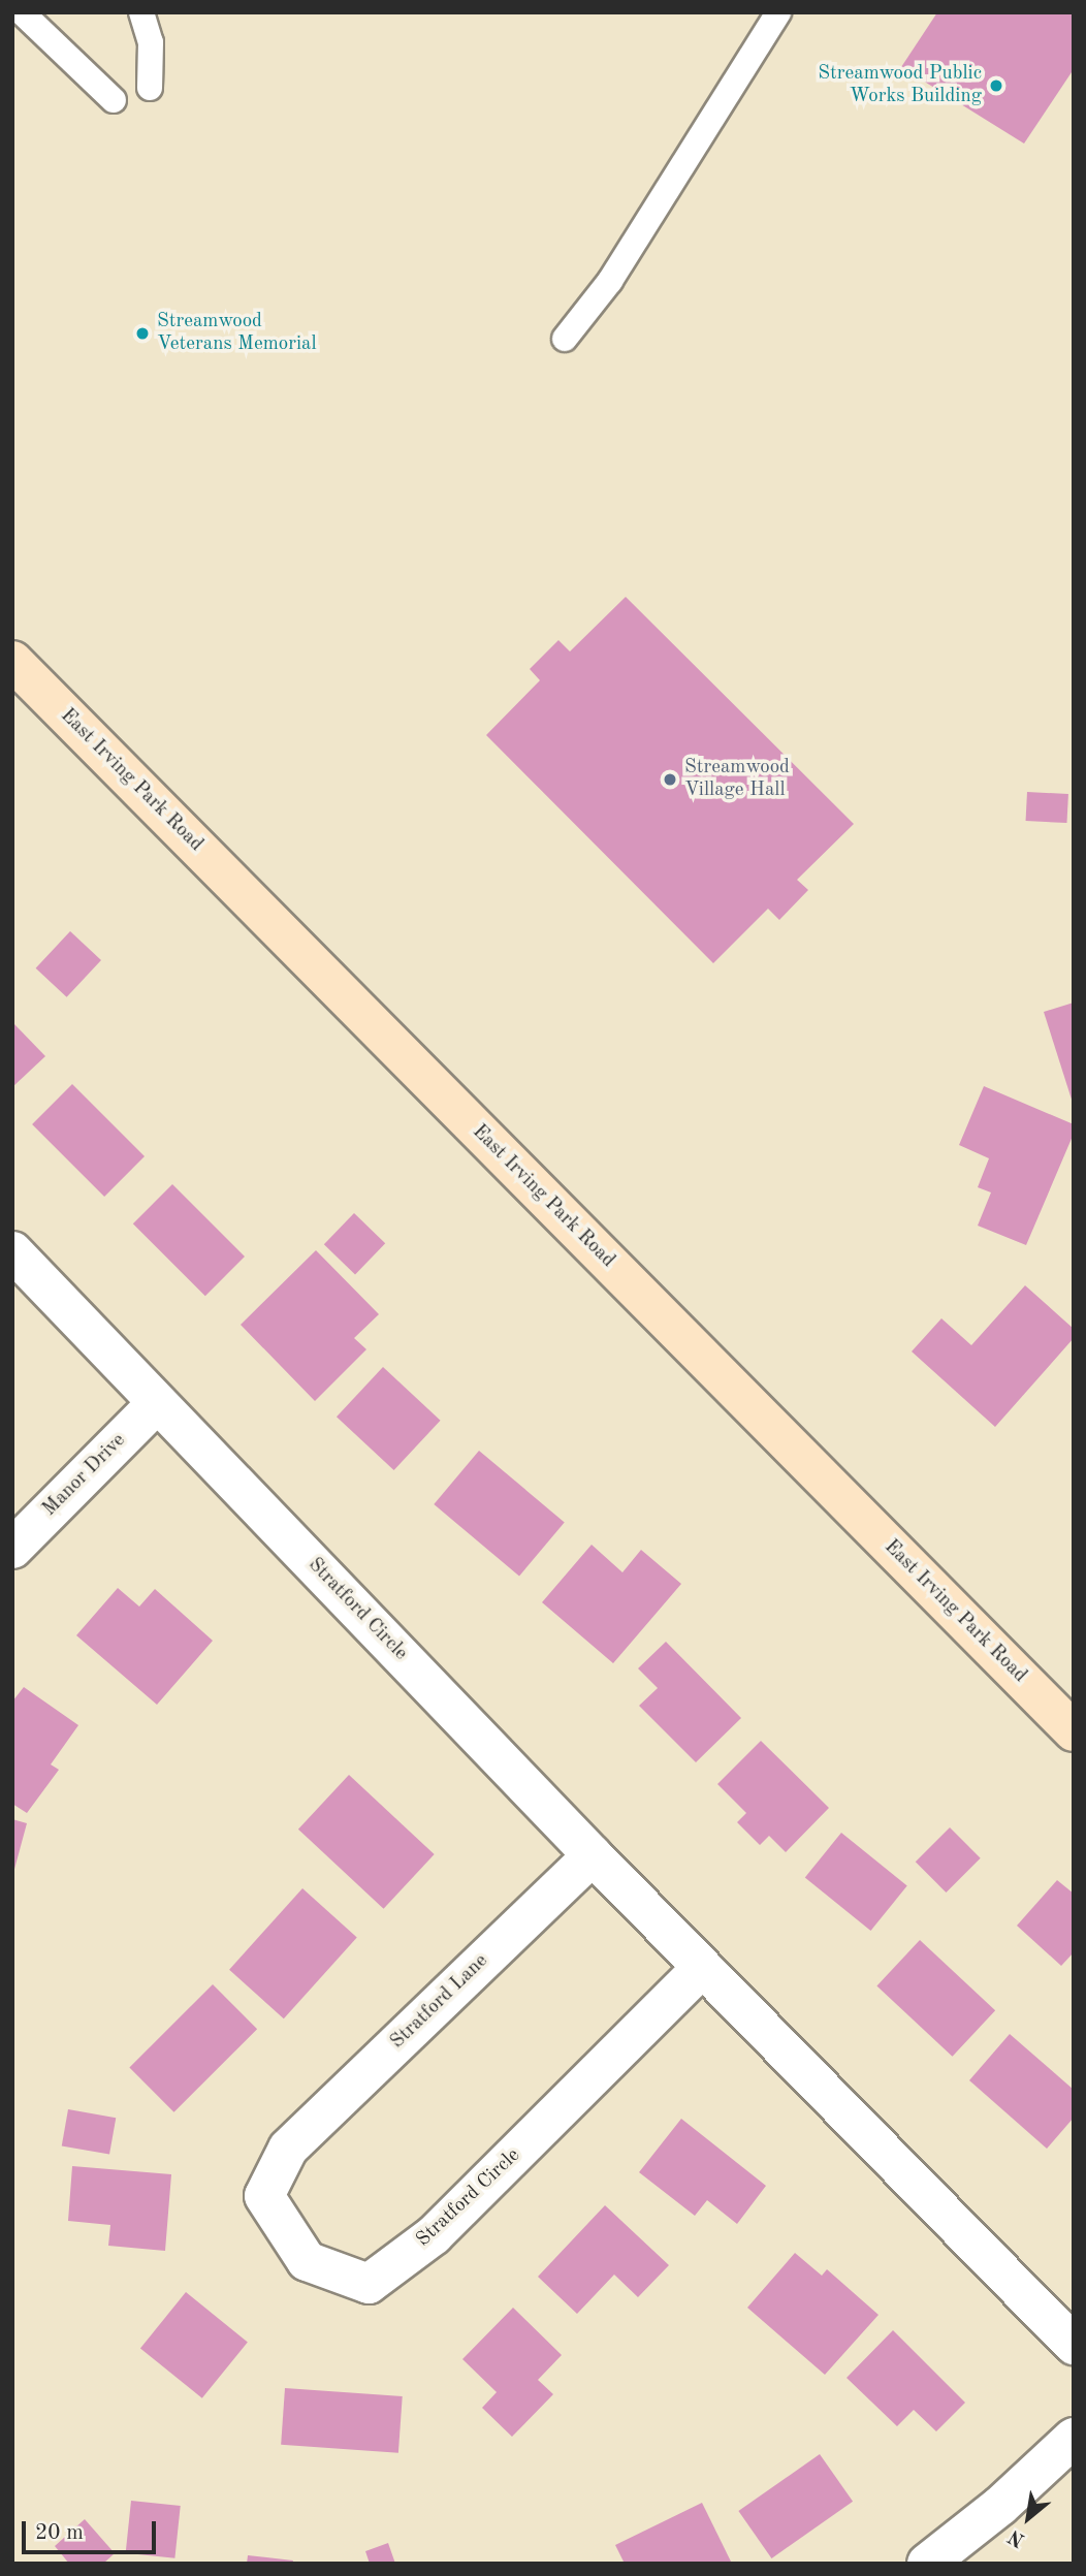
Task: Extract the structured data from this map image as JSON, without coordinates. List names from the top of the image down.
{
  "streets": {
    "main road": ["East Irving Park Road"],
    "street": ["Manor Drive", "Stratford Circle", "Stratford Lane"]
  },
  "crossings": [
    ["Manor Drive", "Stratford Circle"],
    ["Stratford Circle", "Stratford Lane"]
  ],
  "places": ["Streamwood Public Works Building", "Streamwood Veterans Memorial", "Streamwood Village Hall"],
  "scale_bar": "20 m",
  "north": "bottom left"
}
